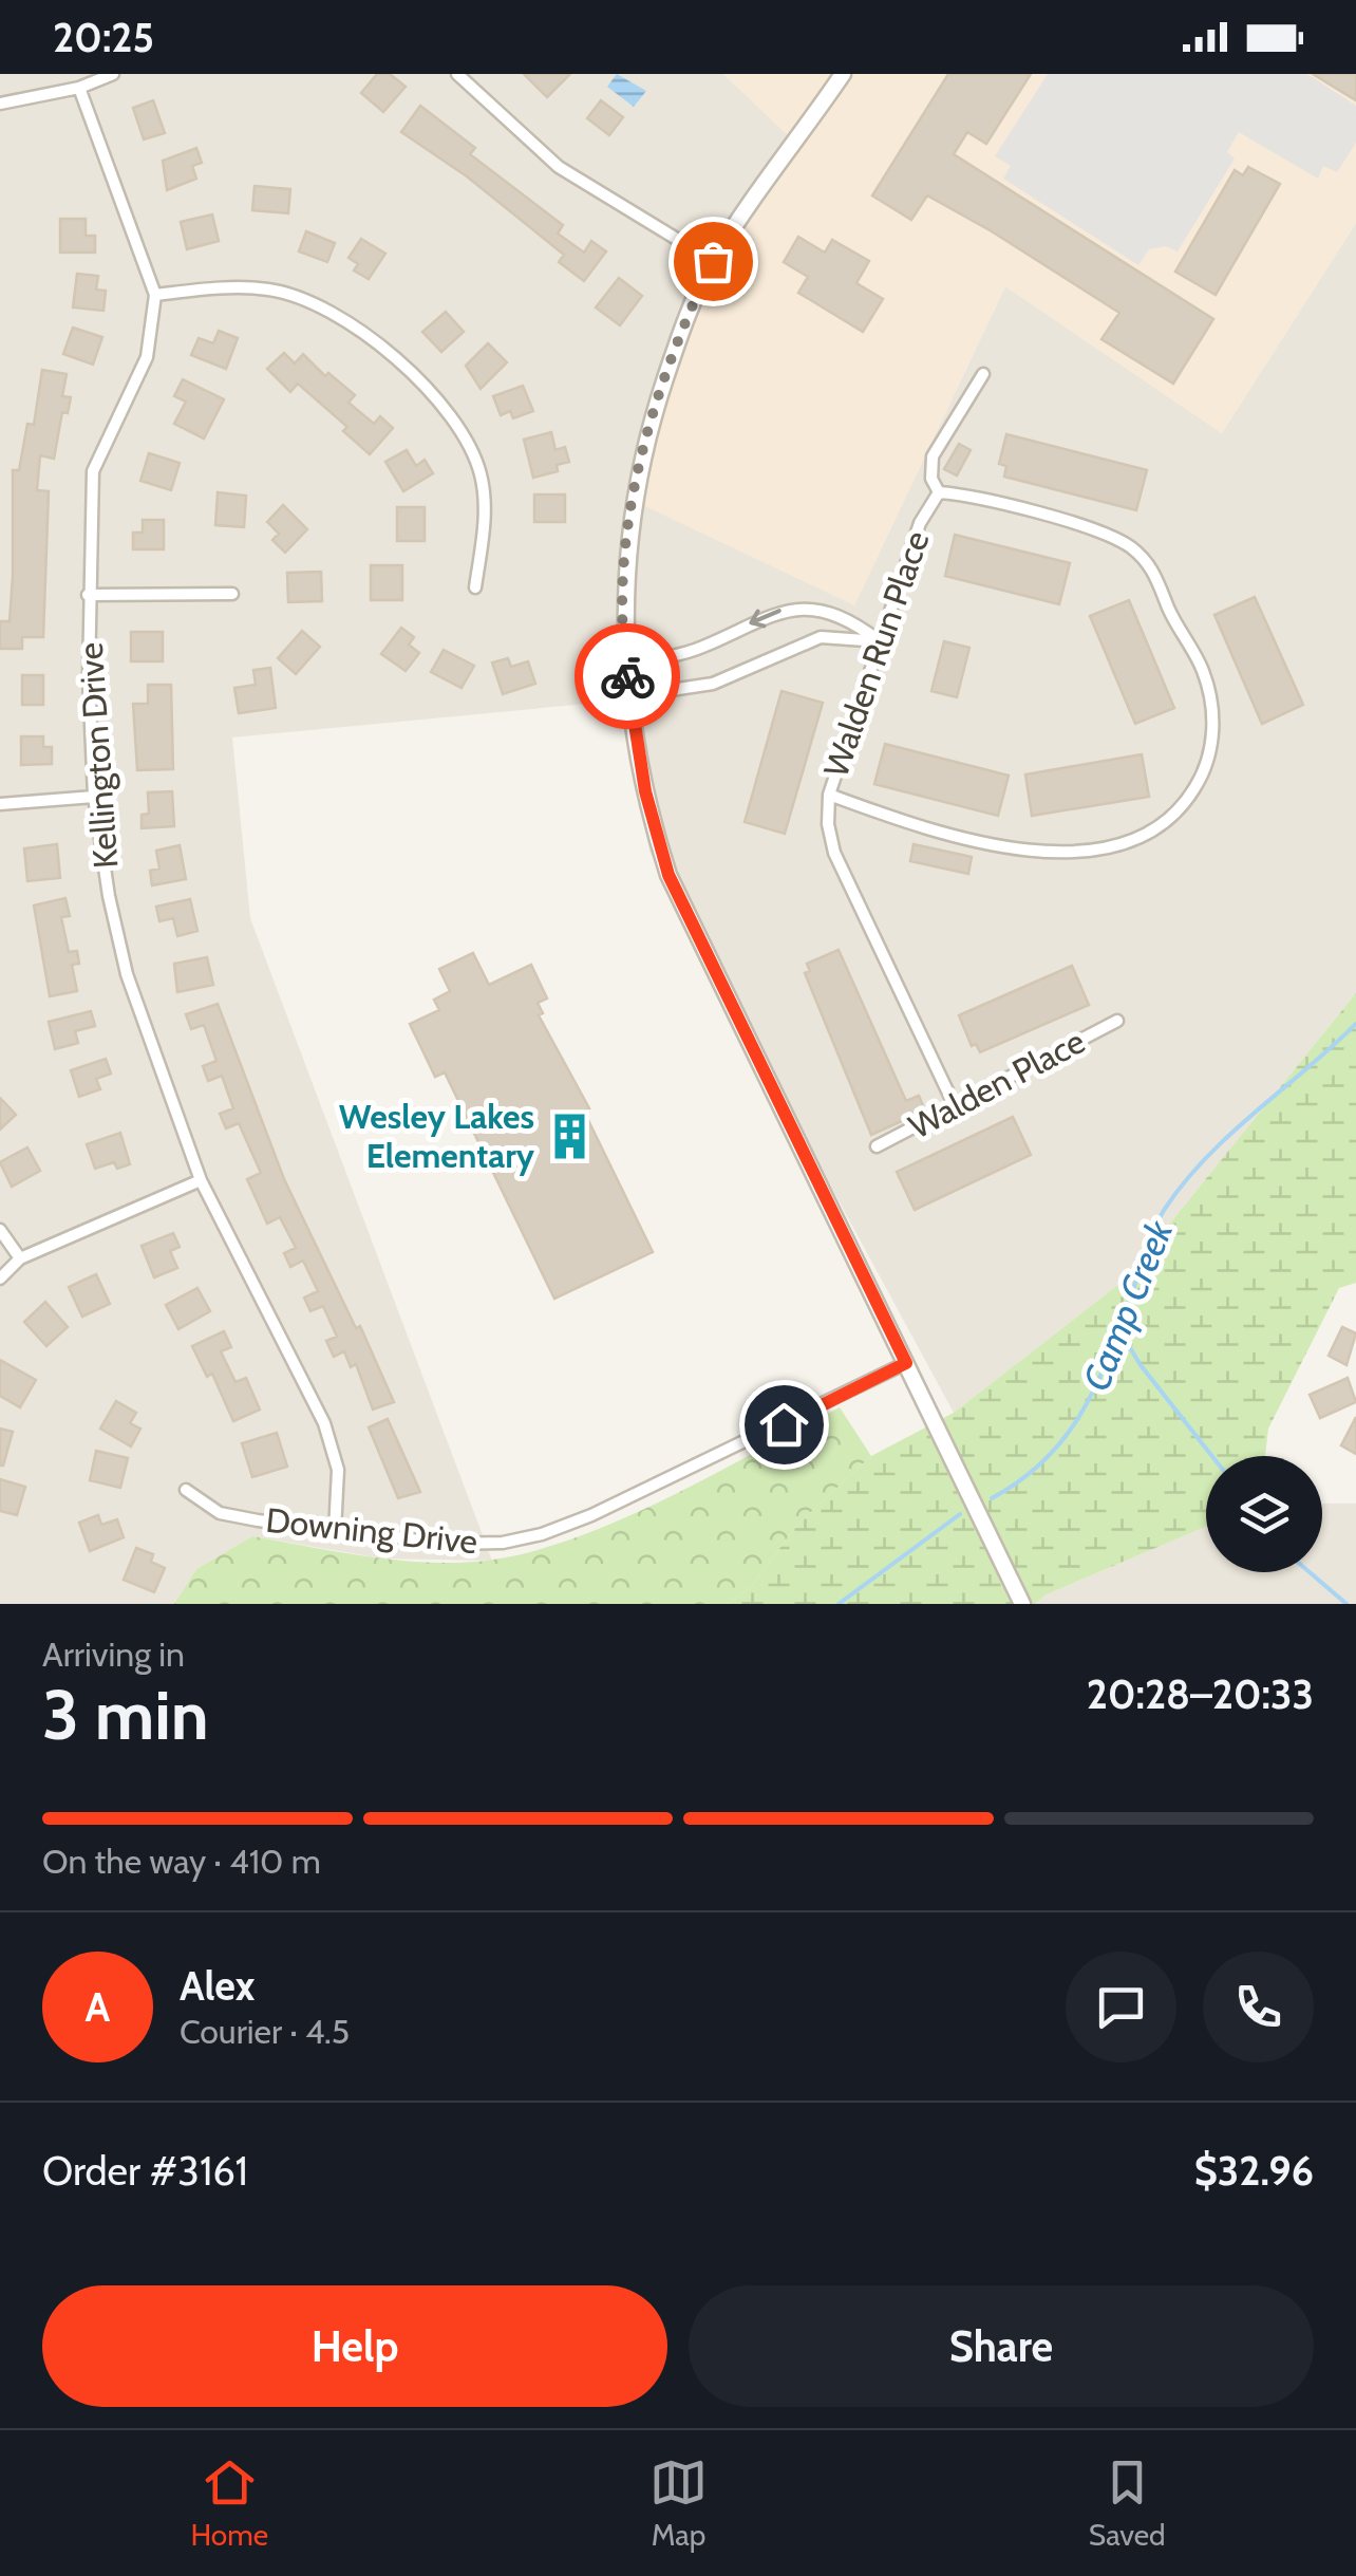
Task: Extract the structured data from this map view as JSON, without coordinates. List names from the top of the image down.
{
  "streets": {
    "street": [
      "Walden Run Place",
      "Kellington Drive",
      "Walden Place",
      "Downing Drive"
    ]
  },
  "crossings": [
    ["Walden Run Place", "Walden Place"],
    ["Kellington Drive", "Downing Drive"]
  ],
  "water": ["Camp Creek"],
  "places": {
    "building": ["Wesley Lakes Elementary"]
  },
  "page": {
    "status": "20:25",
    "heading": ["3 min", "Arriving in", "20:28–20:33"],
    "panel": [
      "Alex",
      "Courier · 4.5",
      "Order #3161",
      "$32.96"
    ],
    "bar": "On the way · 410 m",
    "round": "A",
    "buttons": ["Help", "Share"],
    "tabs": ["Home", "Map", "Saved"]
  }
}
